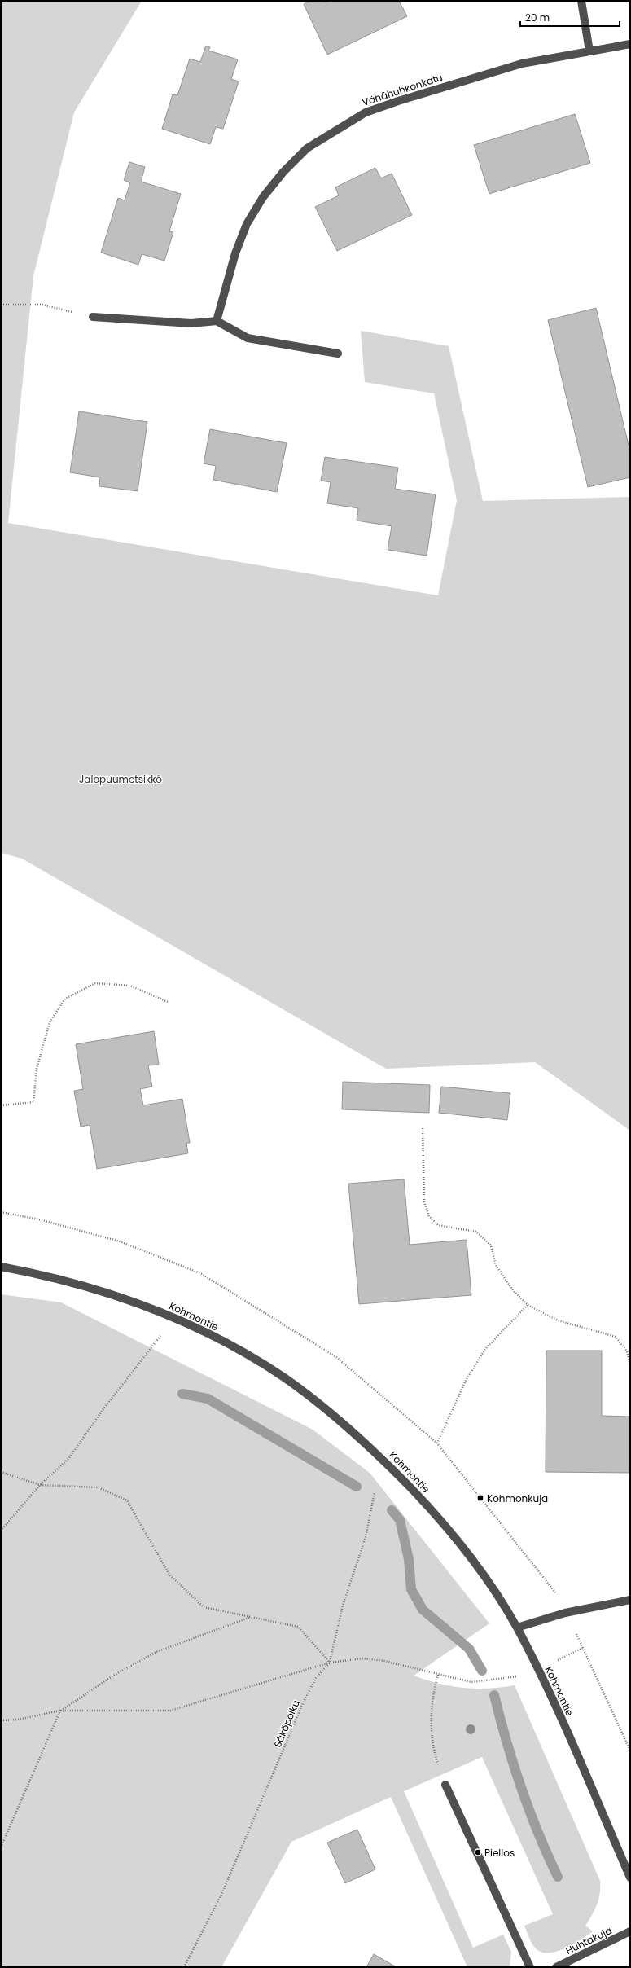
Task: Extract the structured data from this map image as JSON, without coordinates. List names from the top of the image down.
{
  "streets": {
    "street": ["Vähähuhkonkatu", "Kohmontie", "Huhtakuja"],
    "path": ["Säköpolku"]
  },
  "parks": ["Jalopuumetsikkö"],
  "places": {
    "transit": ["Kohmonkuja"],
    "other": ["Piellos"]
  },
  "scale_bar": "20 m"
}
